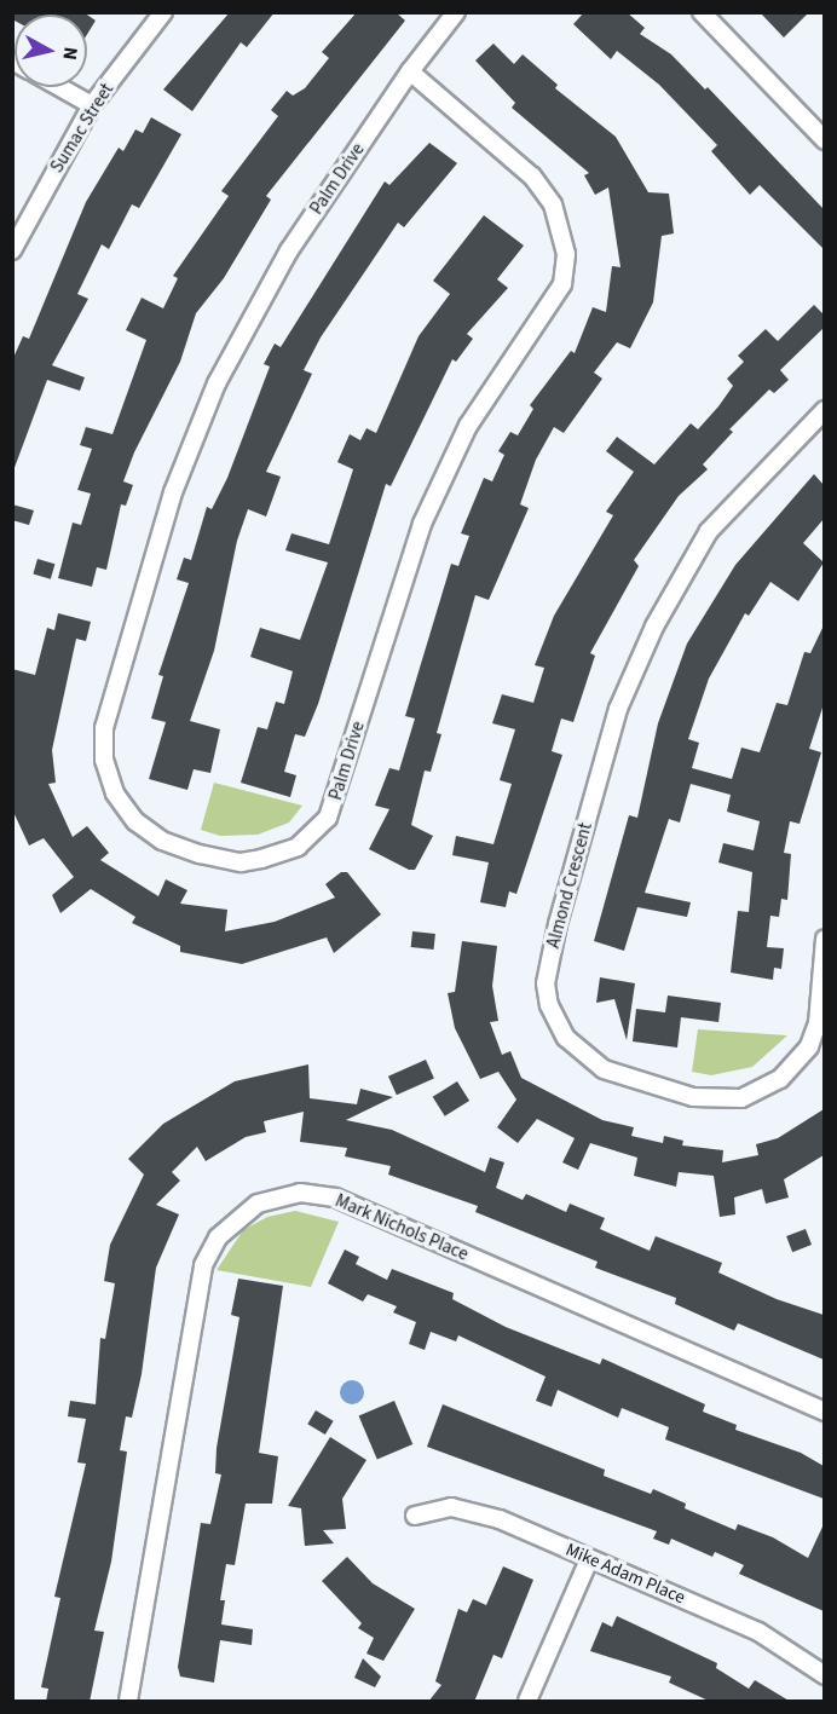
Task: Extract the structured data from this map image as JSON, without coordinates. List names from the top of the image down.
{
  "streets": {
    "street": [
      "Sumac Street",
      "Palm Drive",
      "Almond Crescent",
      "Mark Nichols Place",
      "Mike Adam Place"
    ]
  },
  "north": "right"
}
